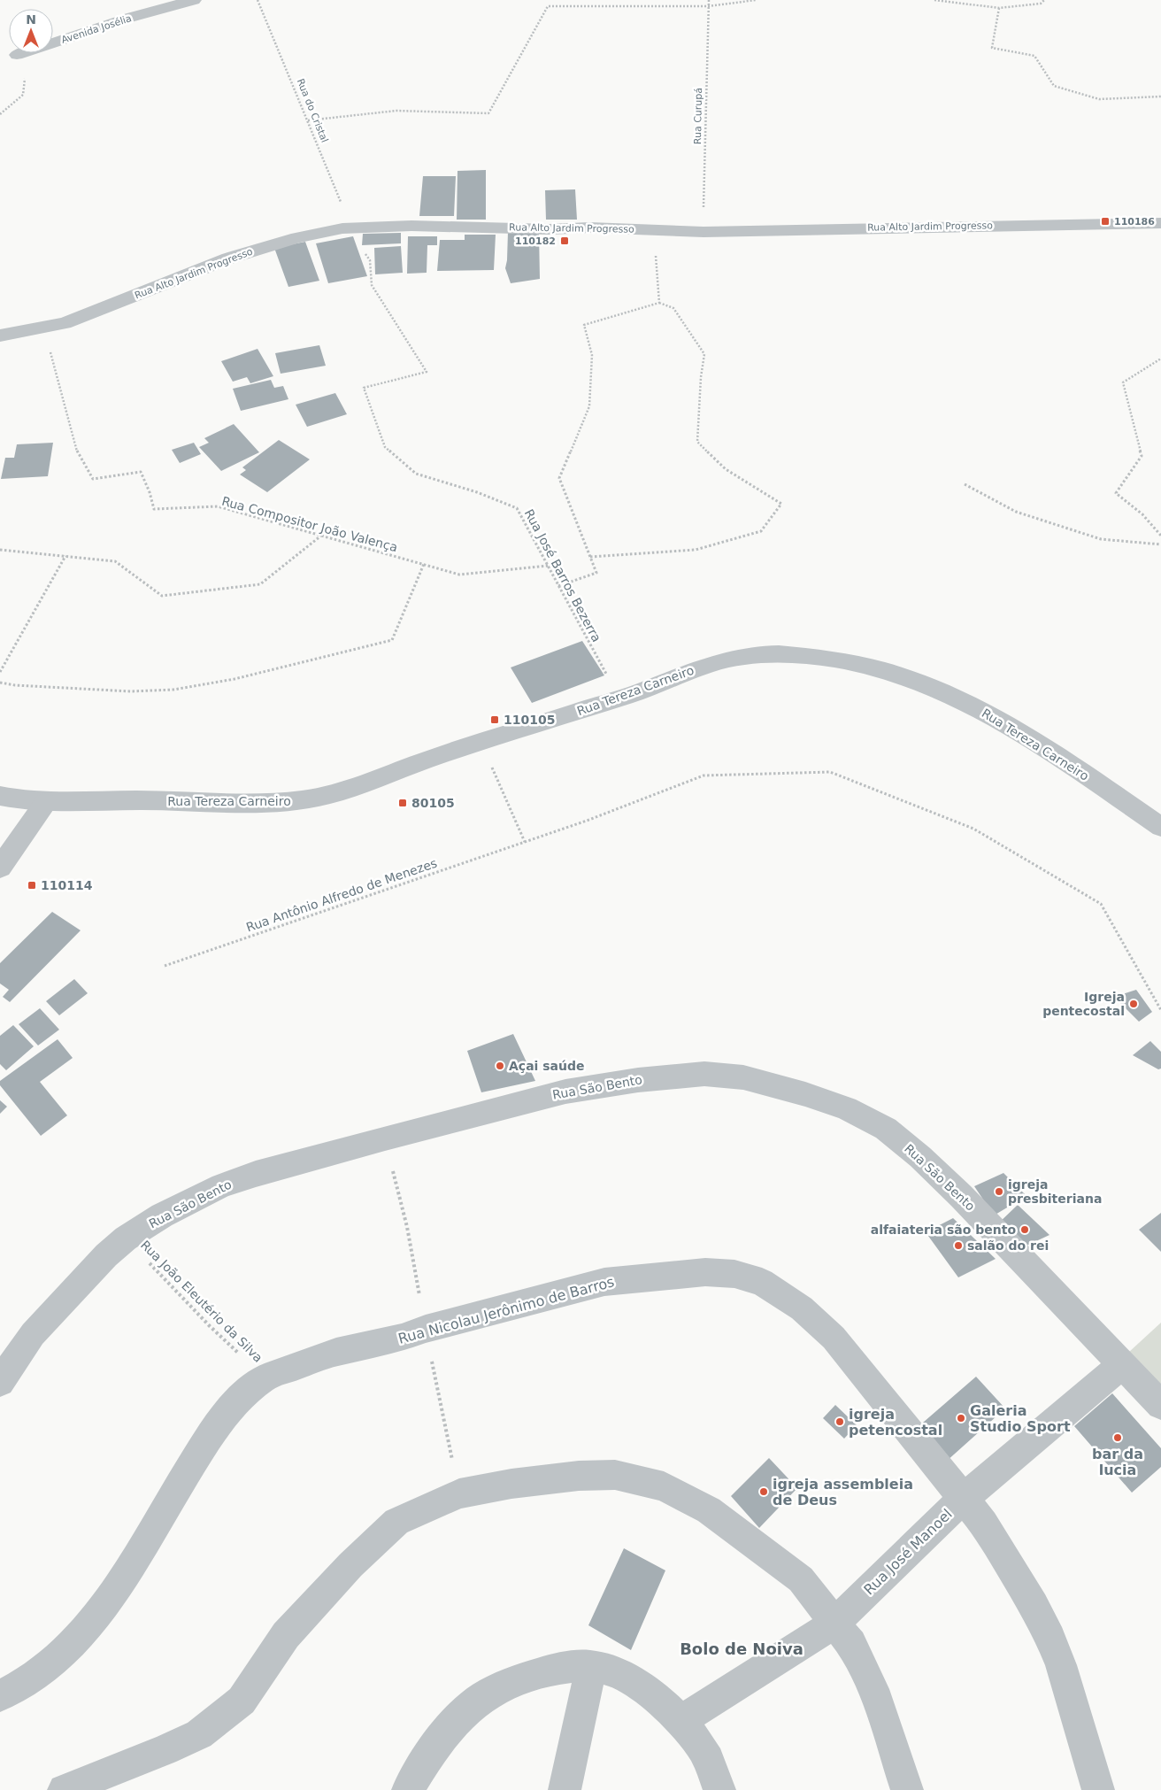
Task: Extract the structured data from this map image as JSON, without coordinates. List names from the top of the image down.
{
  "streets": {
    "street": [
      "Avenida Josélia",
      "Rua Alto Jardim Progresso",
      "Rua Tereza Carneiro",
      "Rua São Bento",
      "Rua Nicolau Jerônimo de Barros",
      "Rua José Manoel"
    ],
    "path": [
      "Rua do Cristal",
      "Rua Curupá",
      "Rua Compositor João Valença",
      "Rua José Barros Bezerra",
      "Rua Antônio Alfredo de Menezes",
      "Rua João Eleutério da Silva"
    ]
  },
  "crossings": [
    ["Rua do Cristal", "Rua Alto Jardim Progresso"],
    ["Rua do Cristal", "Rua José Barros Bezerra"],
    ["Rua Curupá", "Rua Alto Jardim Progresso"],
    ["Rua Alto Jardim Progresso", "Rua Compositor João Valença"],
    ["Rua Compositor João Valença", "Rua José Barros Bezerra"],
    ["Rua José Barros Bezerra", "Rua Tereza Carneiro"],
    ["Rua São Bento", "Rua João Eleutério da Silva"],
    ["Rua São Bento", "Rua José Manoel"],
    ["Rua João Eleutério da Silva", "Rua Nicolau Jerônimo de Barros"],
    ["Rua Nicolau Jerônimo de Barros", "Rua José Manoel"]
  ],
  "districts": ["Bolo de Noiva"],
  "places": {
    "transit": [
      "110186",
      "110182",
      "110105",
      "80105",
      "110114"
    ],
    "other": [
      "Igreja pentecostal",
      "Açai saúde",
      "igreja presbiteriana",
      "alfaiateria são bento",
      "salão do rei",
      "Galeria Studio Sport",
      "igreja petencostal",
      "bar da lucia",
      "igreja assembleia de Deus"
    ]
  },
  "north": "top"
}
